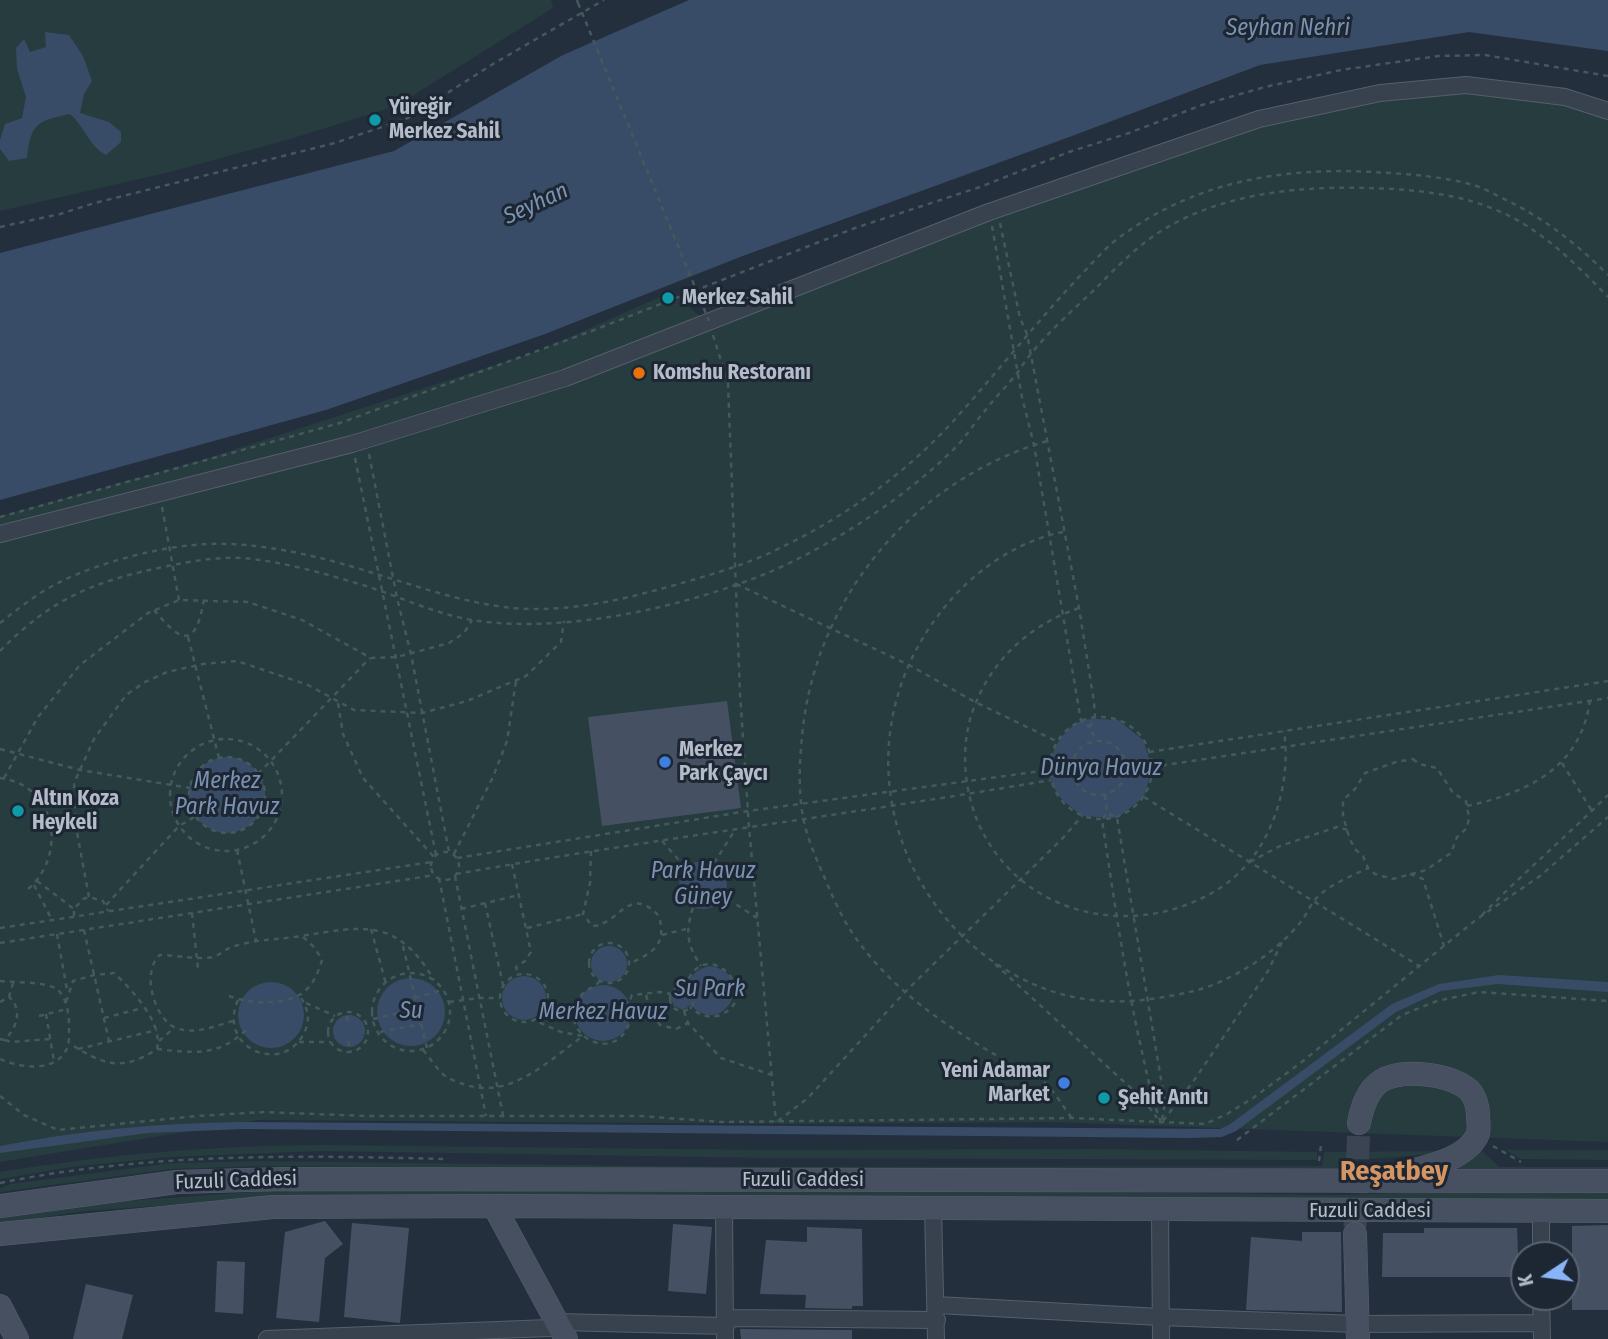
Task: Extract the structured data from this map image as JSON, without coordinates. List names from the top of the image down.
{
  "streets": {
    "main road": ["Fuzuli Caddesi"]
  },
  "districts": ["Reşatbey"],
  "water": [
    "Seyhan Nehri",
    "Seyhan",
    "Dünya Havuz",
    "Merkez Park Havuz",
    "Park Havuz Güney",
    "Su Park",
    "Su",
    "Merkez Havuz"
  ],
  "places": [
    "Yüreğir Merkez Sahil",
    "Merkez Sahil",
    "Komshu Restoranı",
    "Merkez Park Çaycı",
    "Altın Koza Heykeli",
    "Yeni Adamar Market",
    "Şehit Anıtı"
  ],
  "north": "left"
}
